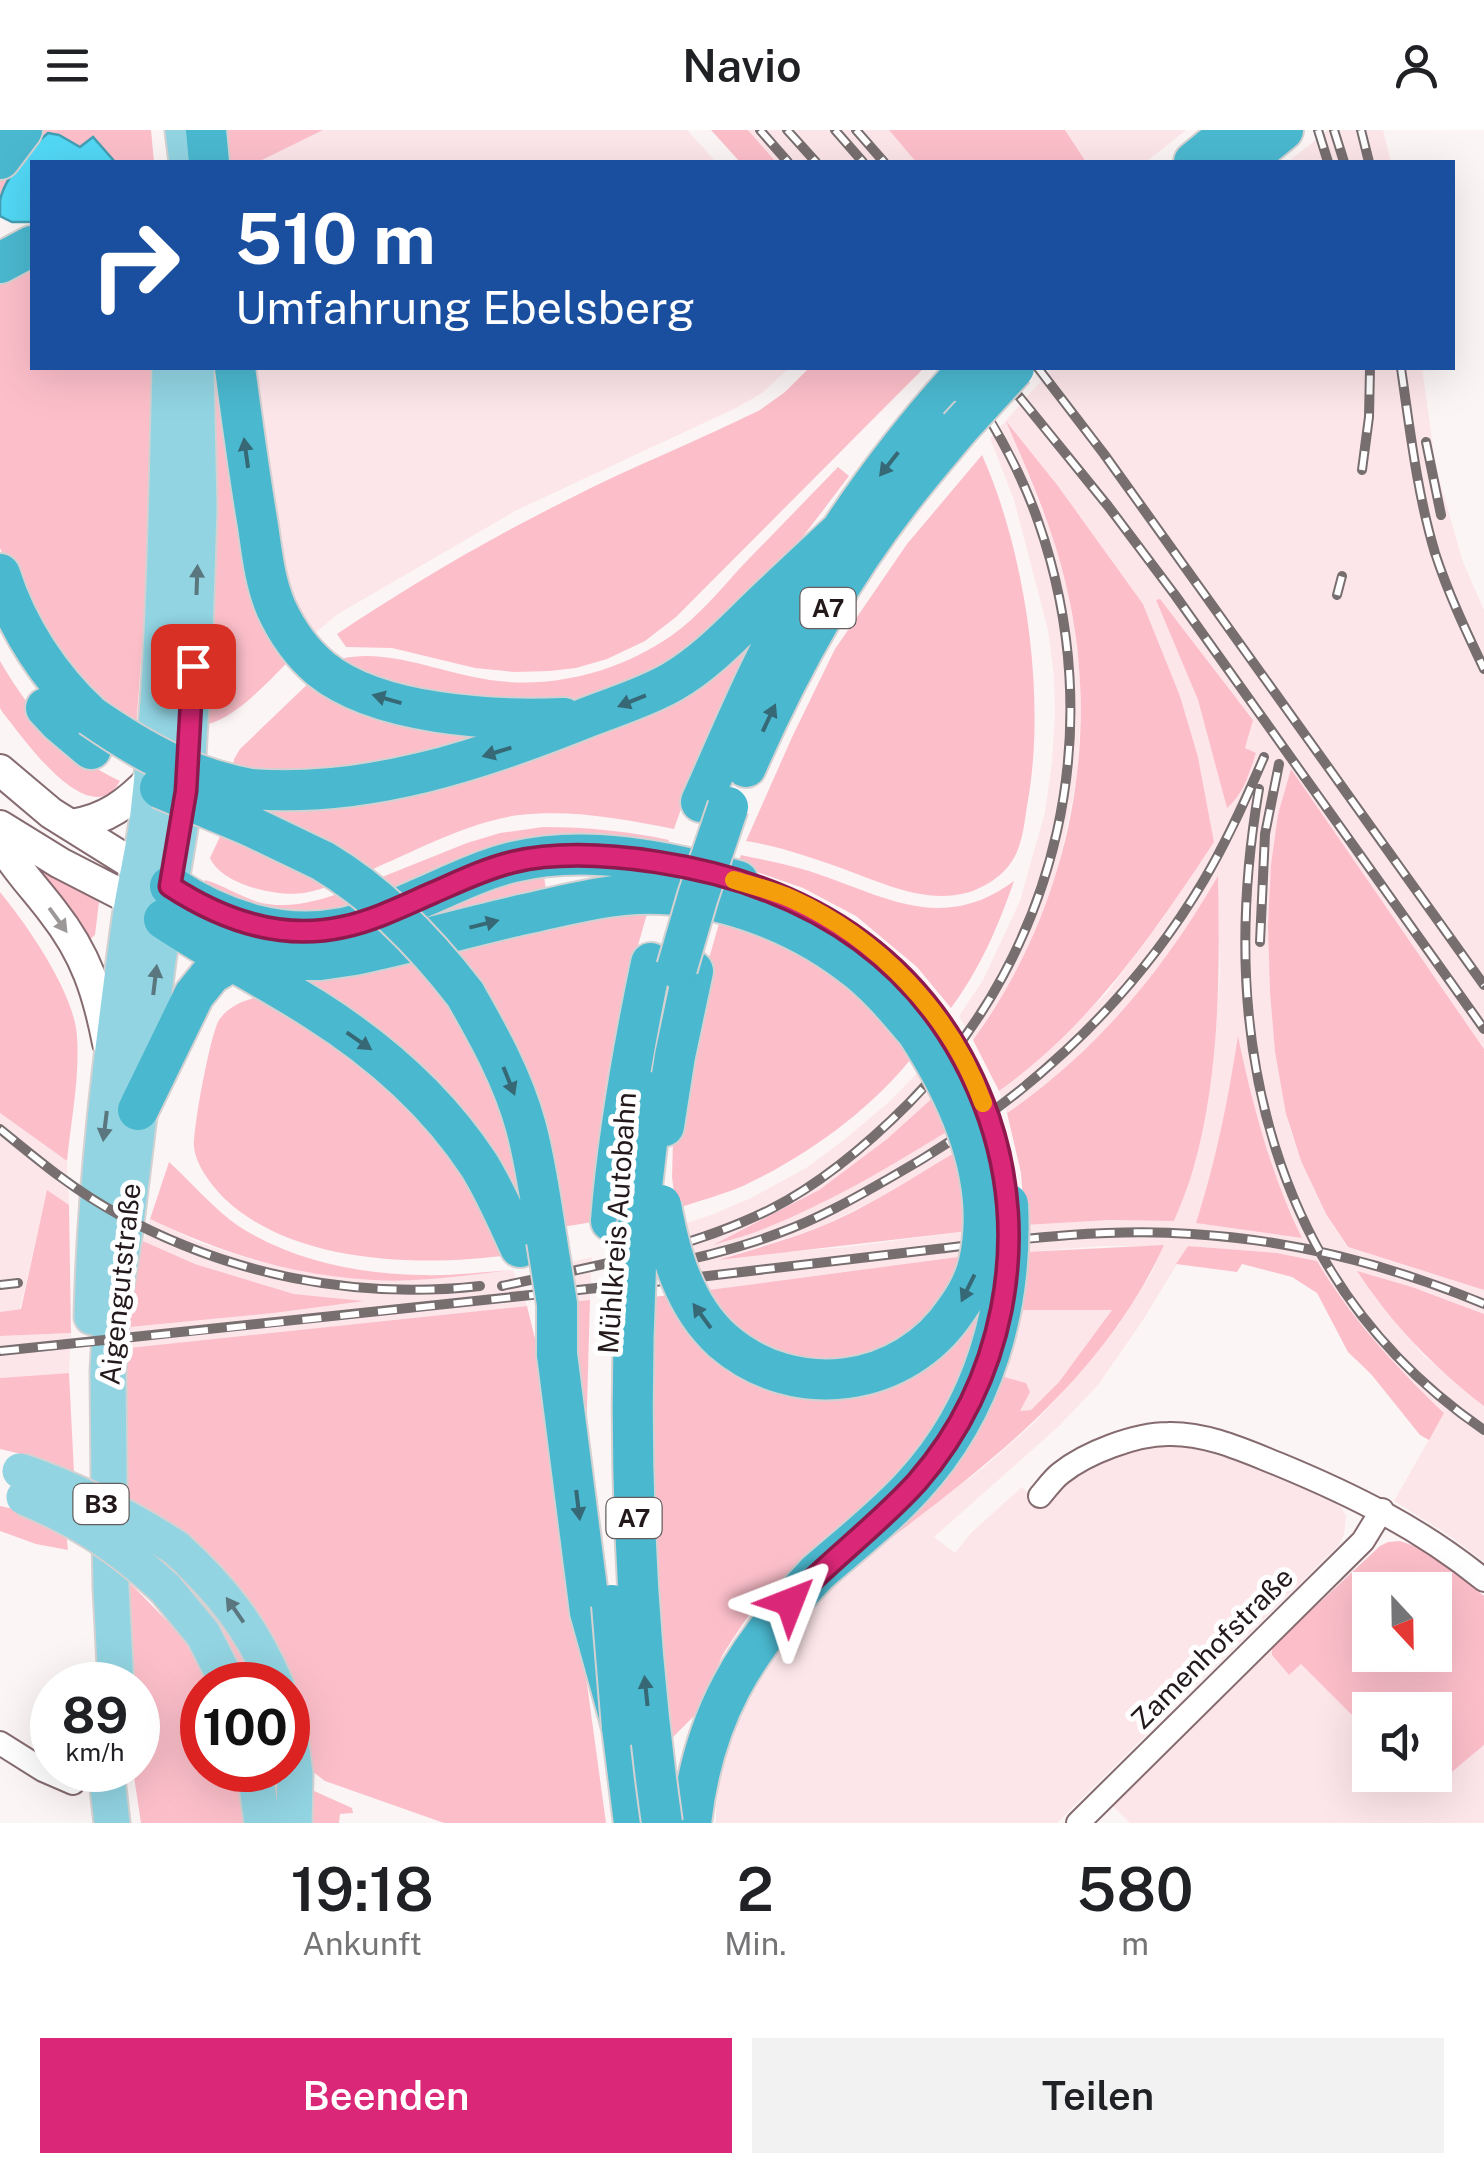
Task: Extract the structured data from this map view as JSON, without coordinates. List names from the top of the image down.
{
  "streets": {
    "highway": ["A7", "Mühlkreis Autobahn"],
    "main road": ["Aigengutstraße", "B3"],
    "street": ["Zamenhofstraße"]
  },
  "north": "bottom",
  "page": {
    "header": "Navio",
    "turn": ["510 m", "Umfahrung Ebelsberg"],
    "speed": "89 km/h",
    "limit": "100",
    "eta": [
      "19:18",
      "Ankunft",
      "2",
      "Min.",
      "580",
      "m"
    ],
    "buttons": ["Beenden", "Teilen"]
  }
}
